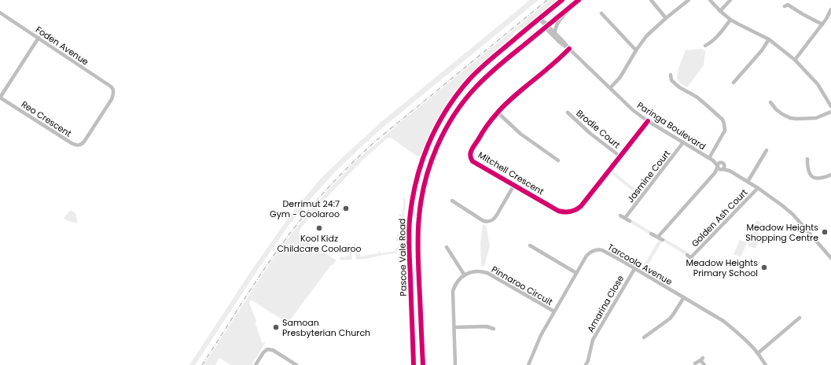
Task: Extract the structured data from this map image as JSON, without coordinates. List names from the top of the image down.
{
  "streets": {
    "main road": ["Pascoe Vale Road"],
    "street": [
      "Foden Avenue",
      "Reo Crescent",
      "Paringa Boulevard",
      "Brodie Court",
      "Mitchell Crescent",
      "Jasmine Court",
      "Golden Ash Court",
      "Tarcoola Avenue",
      "Pinnaroo Circuit",
      "Amarina Close"
    ]
  },
  "crossings": [
    ["Foden Avenue", "Reo Crescent"],
    ["Paringa Boulevard", "Mitchell Crescent"],
    ["Paringa Boulevard", "Jasmine Court"],
    ["Paringa Boulevard", "Pascoe Vale Road"],
    ["Brodie Court", "Mitchell Crescent"],
    ["Tarcoola Avenue", "Pinnaroo Circuit"],
    ["Tarcoola Avenue", "Amarina Close"]
  ],
  "places": [
    "Derrimut 24:7 Gym - Coolaroo",
    "Kool Kidz Childcare Coolaroo",
    "Meadow Heights Shopping Centre",
    "Meadow Heights Primary School",
    "Samoan Presbyterian Church"
  ]
}
